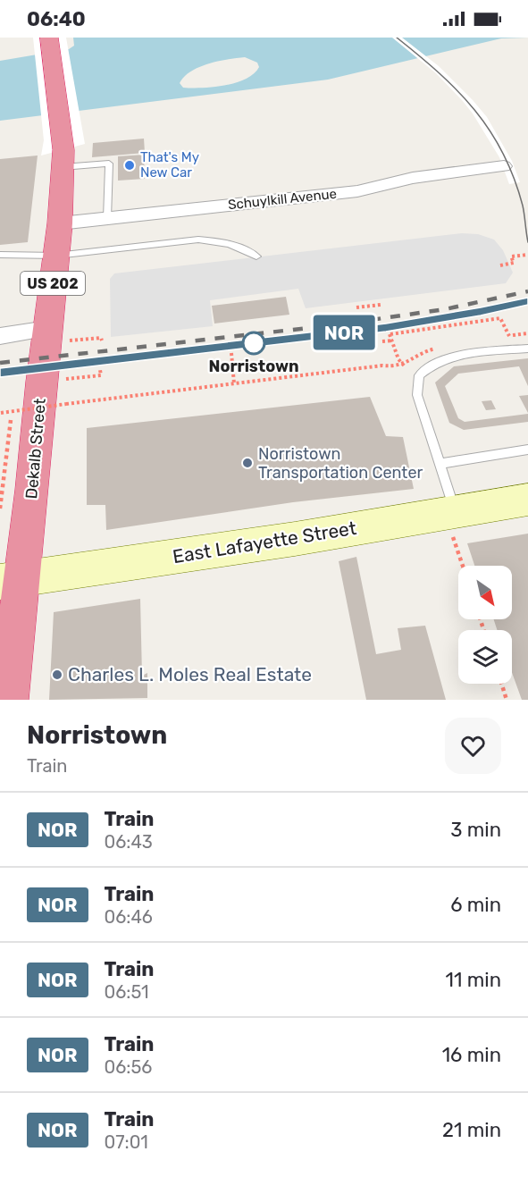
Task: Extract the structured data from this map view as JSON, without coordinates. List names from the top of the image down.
{
  "streets": {
    "highway": ["US 202", "Dekalb Street"],
    "street": ["Schuylkill Avenue", "East Lafayette Street"]
  },
  "crossings": [
    ["Schuylkill Avenue", "Dekalb Street"],
    ["Dekalb Street", "East Lafayette Street"]
  ],
  "places": [
    "That's My New Car",
    "Norristown",
    "Norristown Transportation Center",
    "Charles L. Moles Real Estate"
  ],
  "north": "bottom right",
  "page": {
    "status": "06:40",
    "on_map": "NOR",
    "heading": ["Norristown", "Train"],
    "list": [
      {
        "mark": "NOR",
        "name": "Train",
        "note": "06:43",
        "value": "3 min"
      },
      {
        "mark": "NOR",
        "name": "Train",
        "note": "06:46",
        "value": "6 min"
      },
      {
        "mark": "NOR",
        "name": "Train",
        "note": "06:51",
        "value": "11 min"
      },
      {
        "mark": "NOR",
        "name": "Train",
        "note": "06:56",
        "value": "16 min"
      },
      {
        "mark": "NOR",
        "name": "Train",
        "note": "07:01",
        "value": "21 min"
      }
    ]
  }
}
